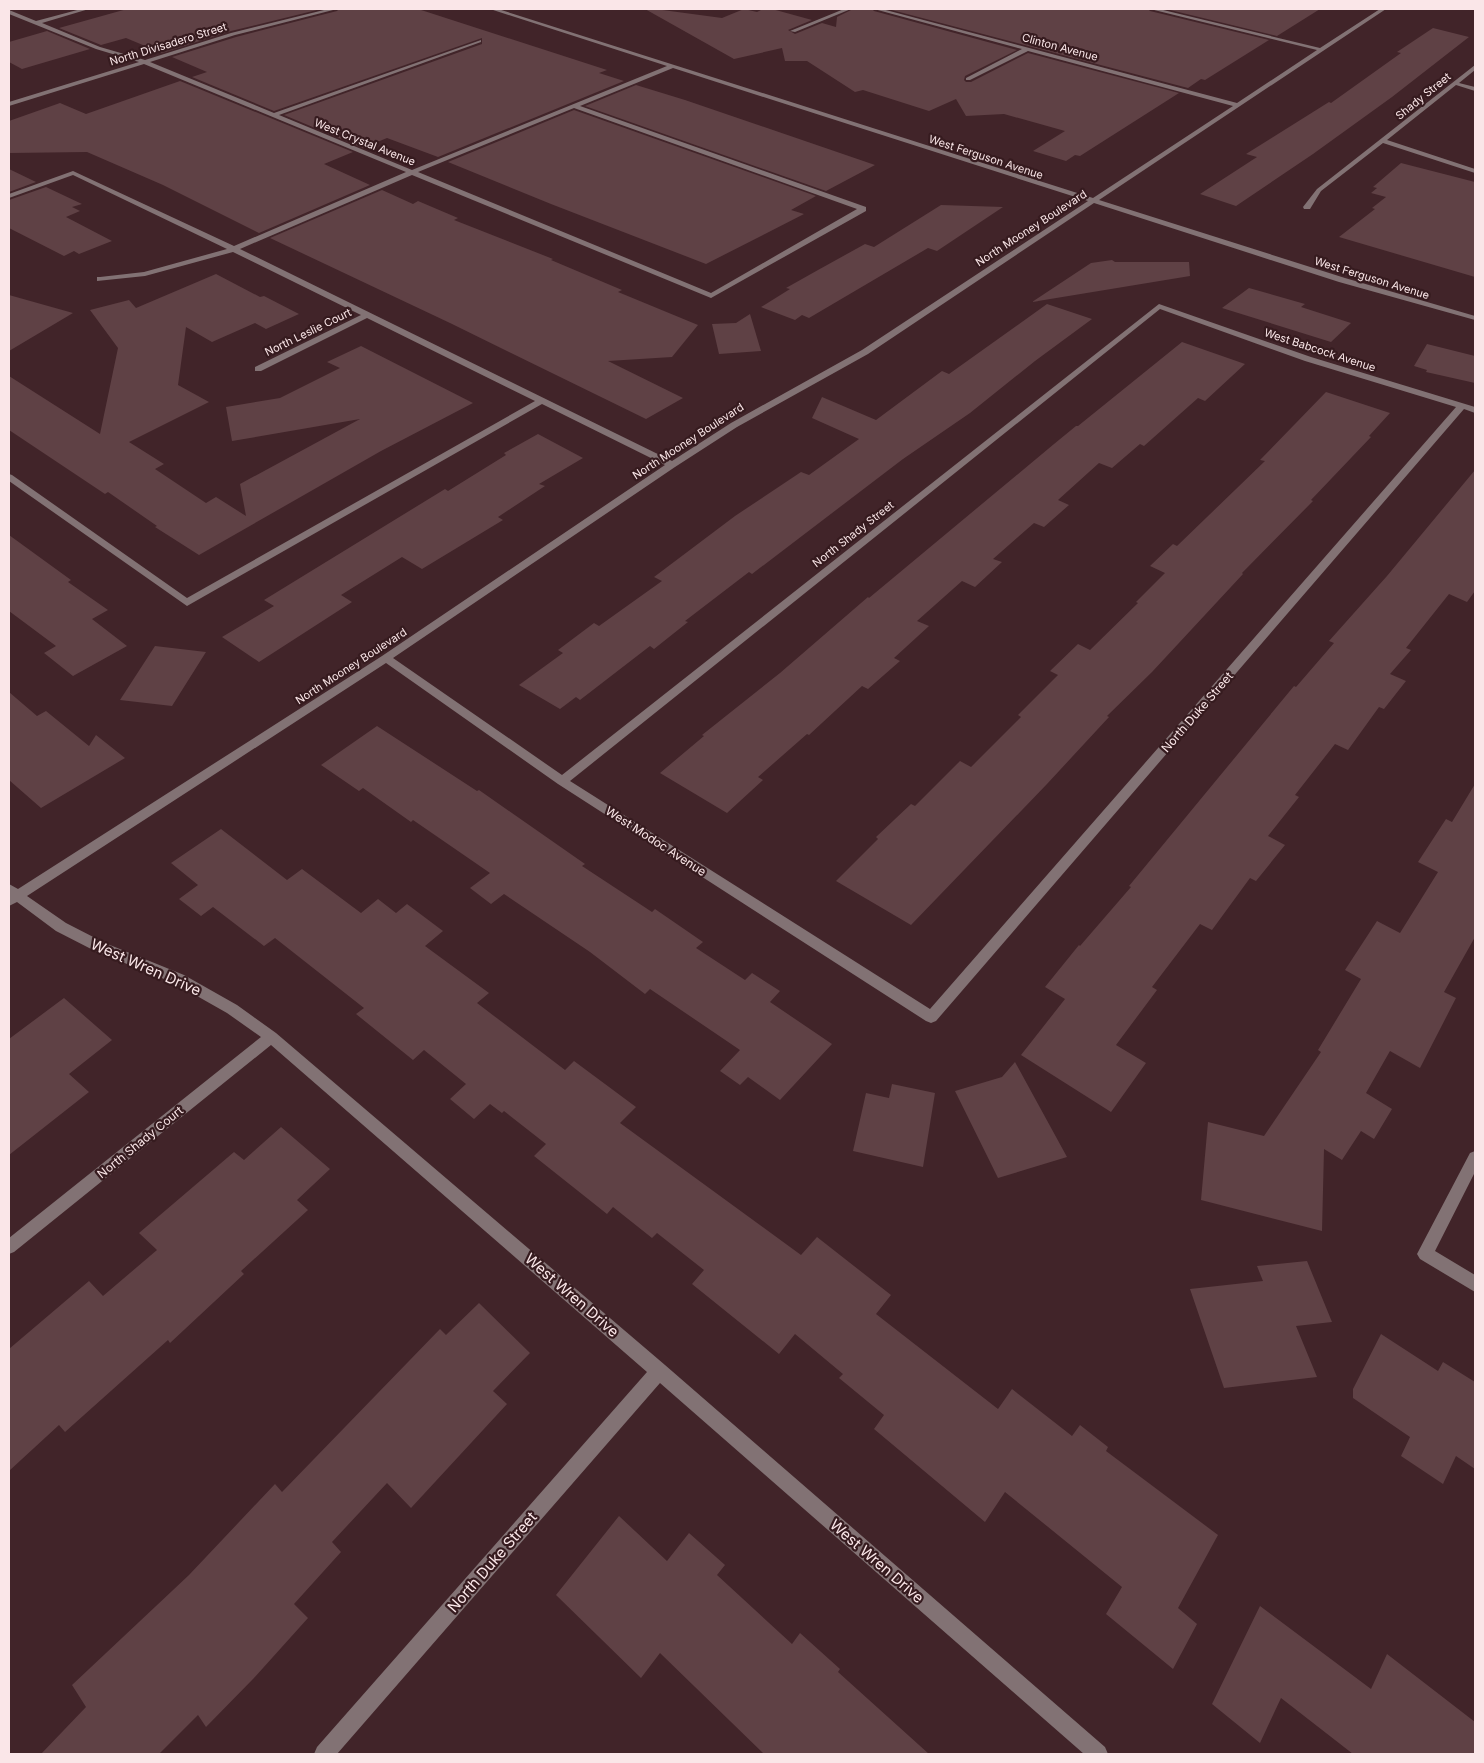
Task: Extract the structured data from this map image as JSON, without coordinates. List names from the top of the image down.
{
  "streets": {
    "street": [
      "North Divisadero Street",
      "Clinton Avenue",
      "Shady Street",
      "West Crystal Avenue",
      "West Ferguson Avenue",
      "North Mooney Boulevard",
      "North Leslie Court",
      "West Babcock Avenue",
      "North Shady Street",
      "North Duke Street",
      "West Modoc Avenue",
      "West Wren Drive",
      "North Shady Court"
    ]
  },
  "crossings": [
    ["North Divisadero Street", "West Crystal Avenue"],
    ["Clinton Avenue", "North Mooney Boulevard"],
    ["West Ferguson Avenue", "North Mooney Boulevard"],
    ["North Mooney Boulevard", "West Modoc Avenue"],
    ["North Mooney Boulevard", "West Wren Drive"],
    ["West Babcock Avenue", "North Shady Street"],
    ["West Babcock Avenue", "North Duke Street"],
    ["North Shady Street", "West Modoc Avenue"],
    ["North Duke Street", "West Modoc Avenue"],
    ["North Duke Street", "West Wren Drive"],
    ["West Wren Drive", "North Shady Court"]
  ]
}
